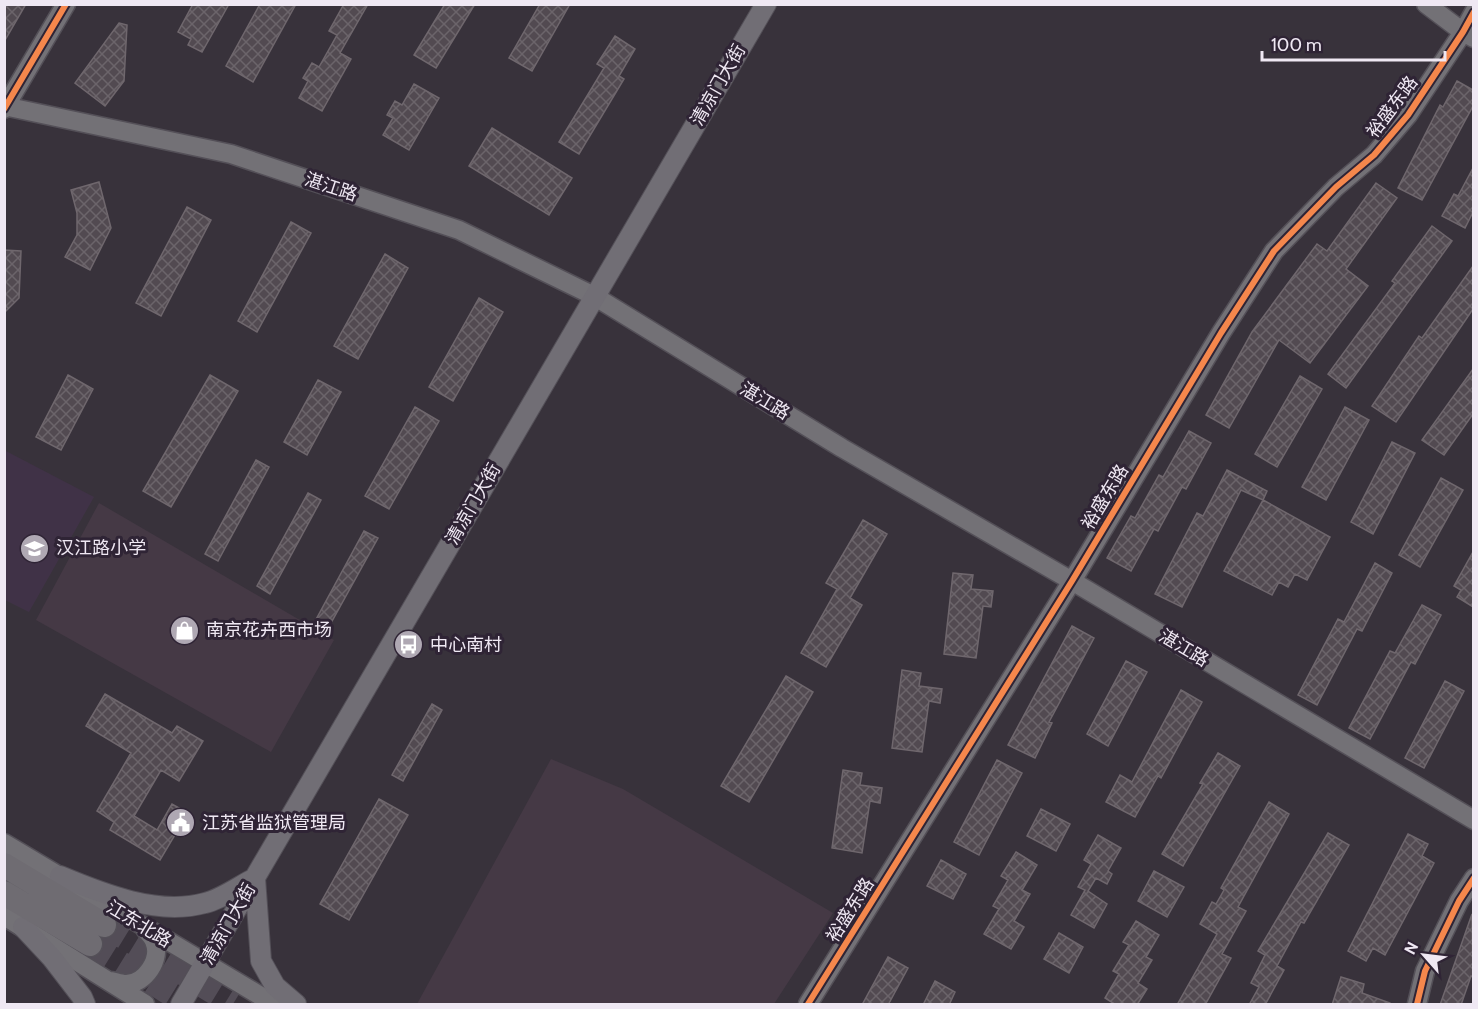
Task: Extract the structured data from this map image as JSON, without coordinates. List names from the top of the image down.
{
  "streets": {
    "main road": [
      "清凉门大街",
      "裕盛东路",
      "湛江路",
      "江东北路"
    ]
  },
  "crossings": [
    ["清凉门大街", "湛江路"],
    ["清凉门大街", "江东北路"],
    ["裕盛东路", "湛江路"]
  ],
  "places": {
    "school or university": ["汉江路小学"],
    "shop": ["南京花卉西市场"],
    "bus stop": ["中心南村"],
    "public building": ["江苏省监狱管理局"]
  },
  "scale_bar": "100 m",
  "north": "top left"
}
